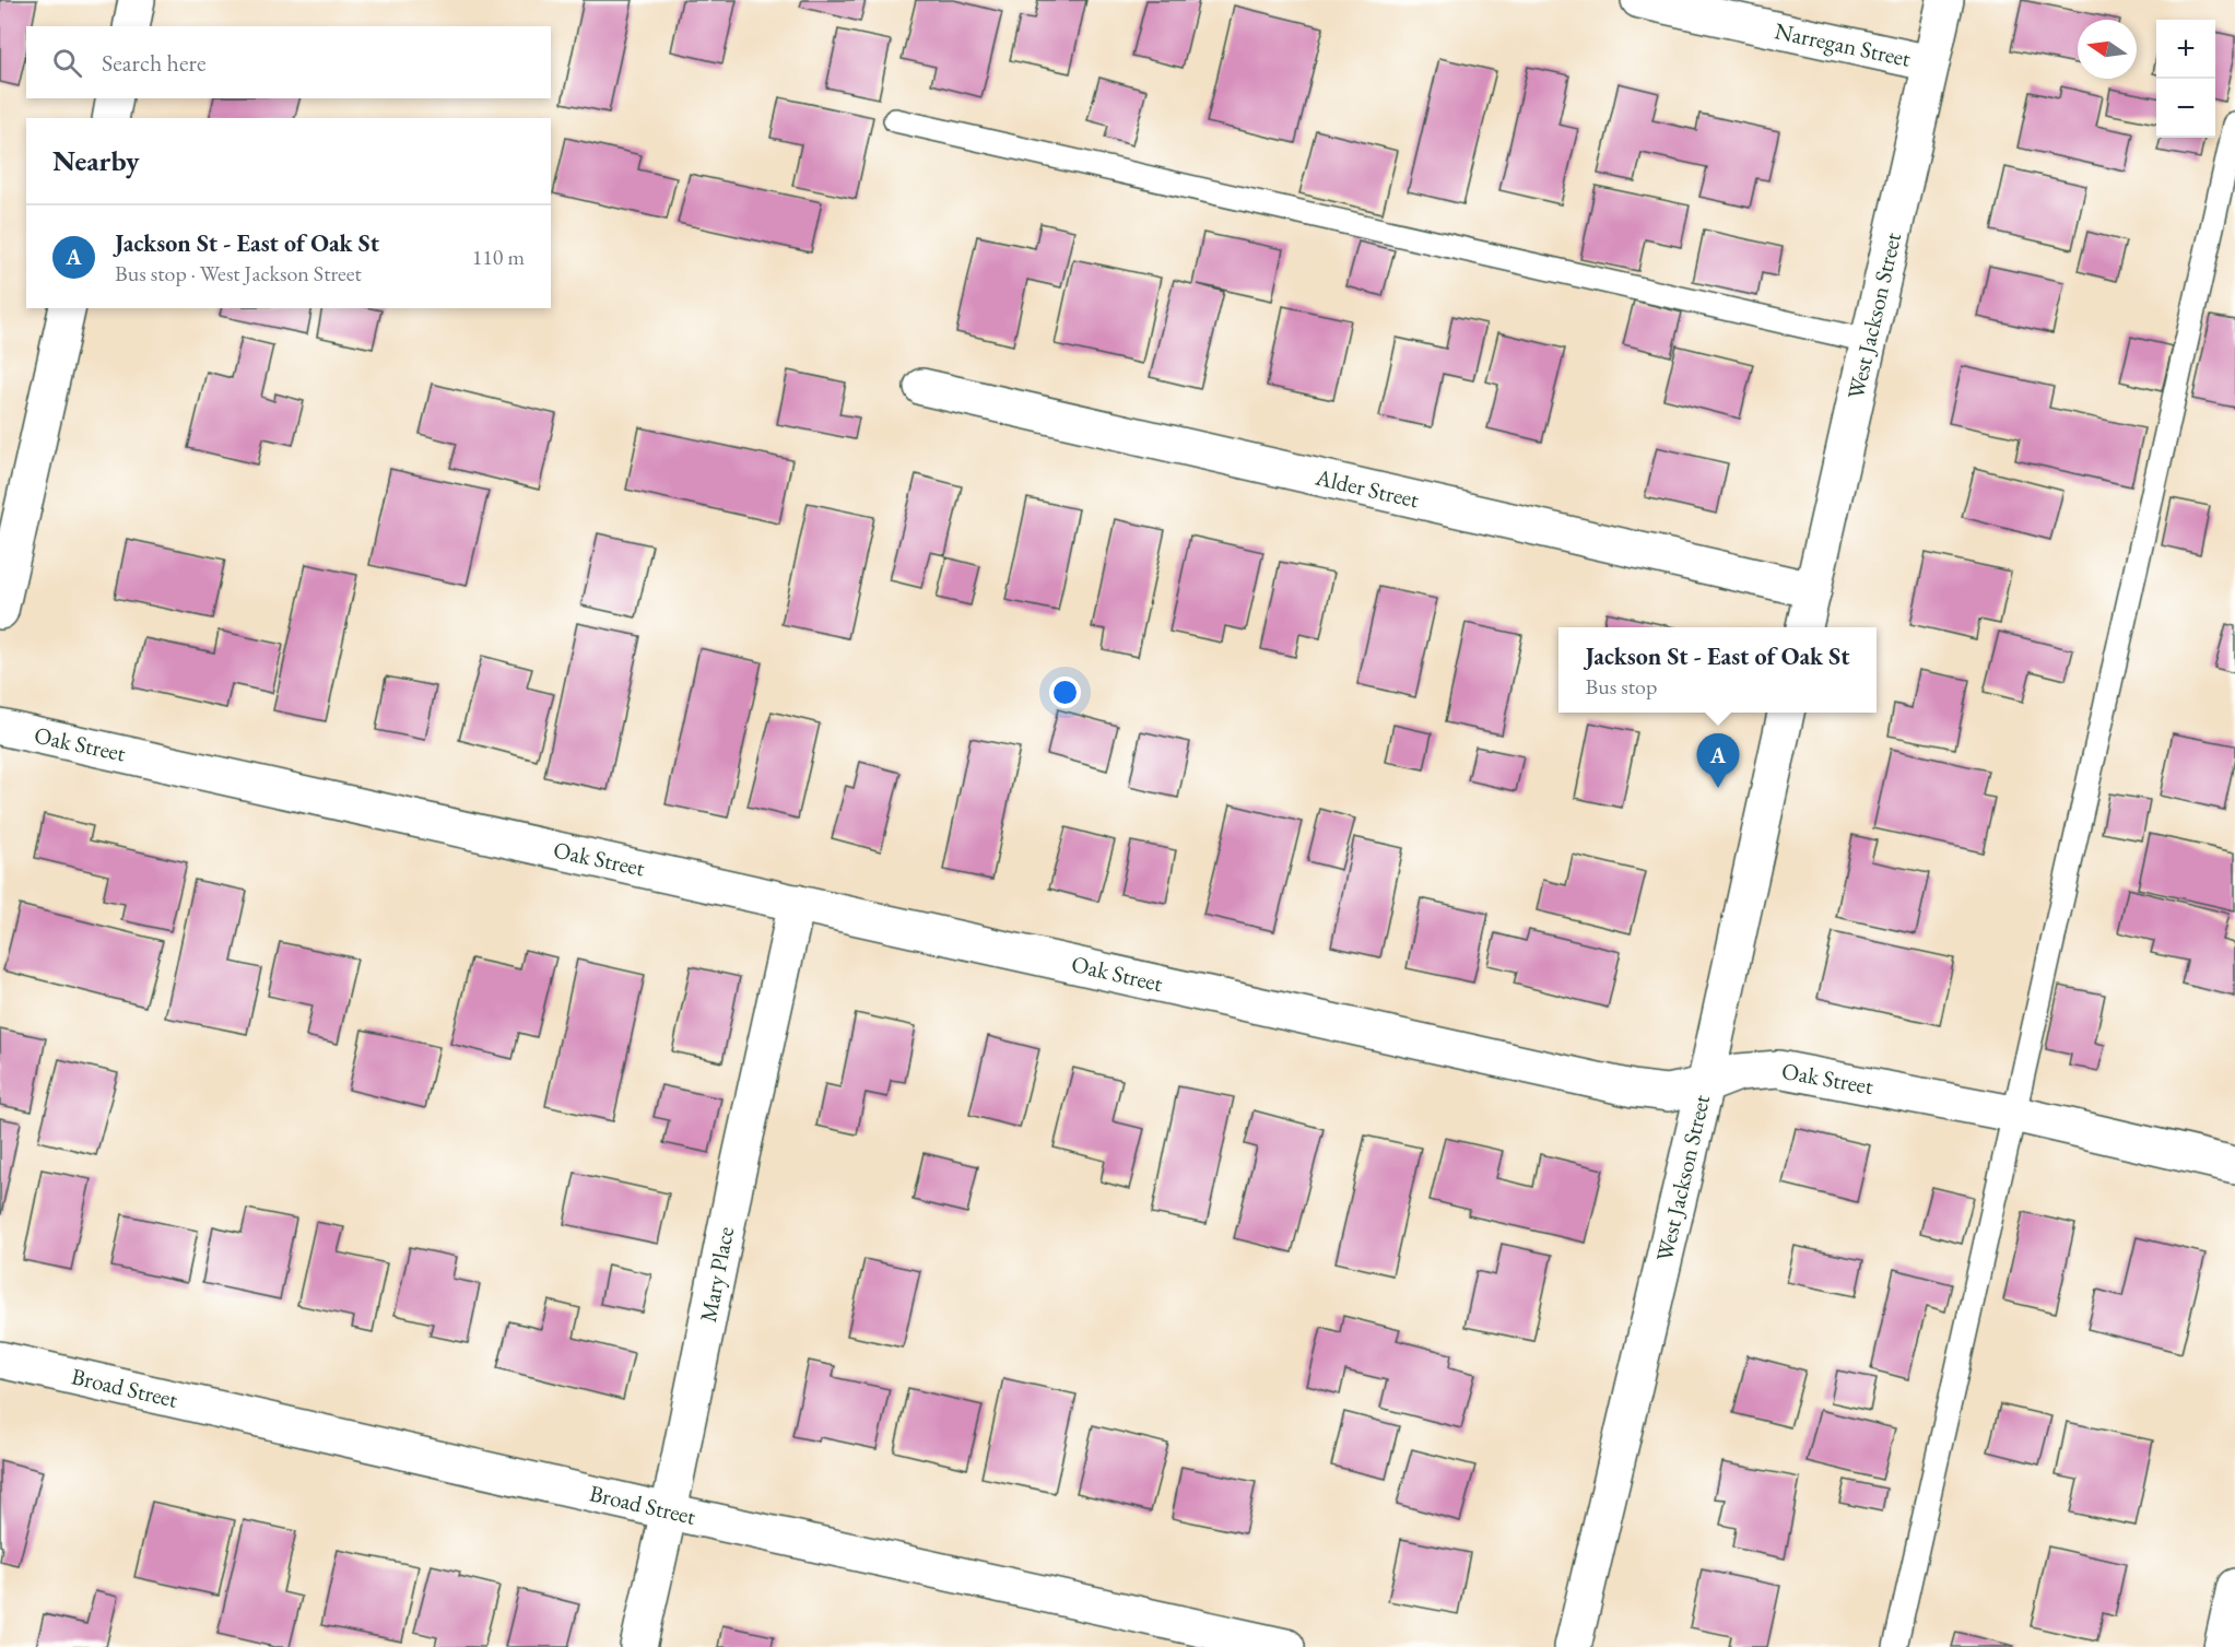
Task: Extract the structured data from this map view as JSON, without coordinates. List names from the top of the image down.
{
  "streets": {
    "street": [
      "Narregan Street",
      "West Jackson Street",
      "Alder Street",
      "Oak Street",
      "Mary Place",
      "Broad Street"
    ]
  },
  "crossings": [
    ["Narregan Street", "West Jackson Street"],
    ["West Jackson Street", "Alder Street"],
    ["West Jackson Street", "Oak Street"],
    ["Oak Street", "Mary Place"],
    ["Mary Place", "Broad Street"]
  ],
  "north": "left",
  "page": {
    "map_buttons": ["+", "−"],
    "search": "Search here",
    "heading": "Nearby",
    "list": [
      {
        "mark": "A",
        "name": "Jackson St - East of Oak St",
        "note": "Bus stop · West Jackson Street",
        "value": "110 m"
      }
    ],
    "popup": ["Jackson St - East of Oak St", "Bus stop"],
    "pins": "A"
  }
}
